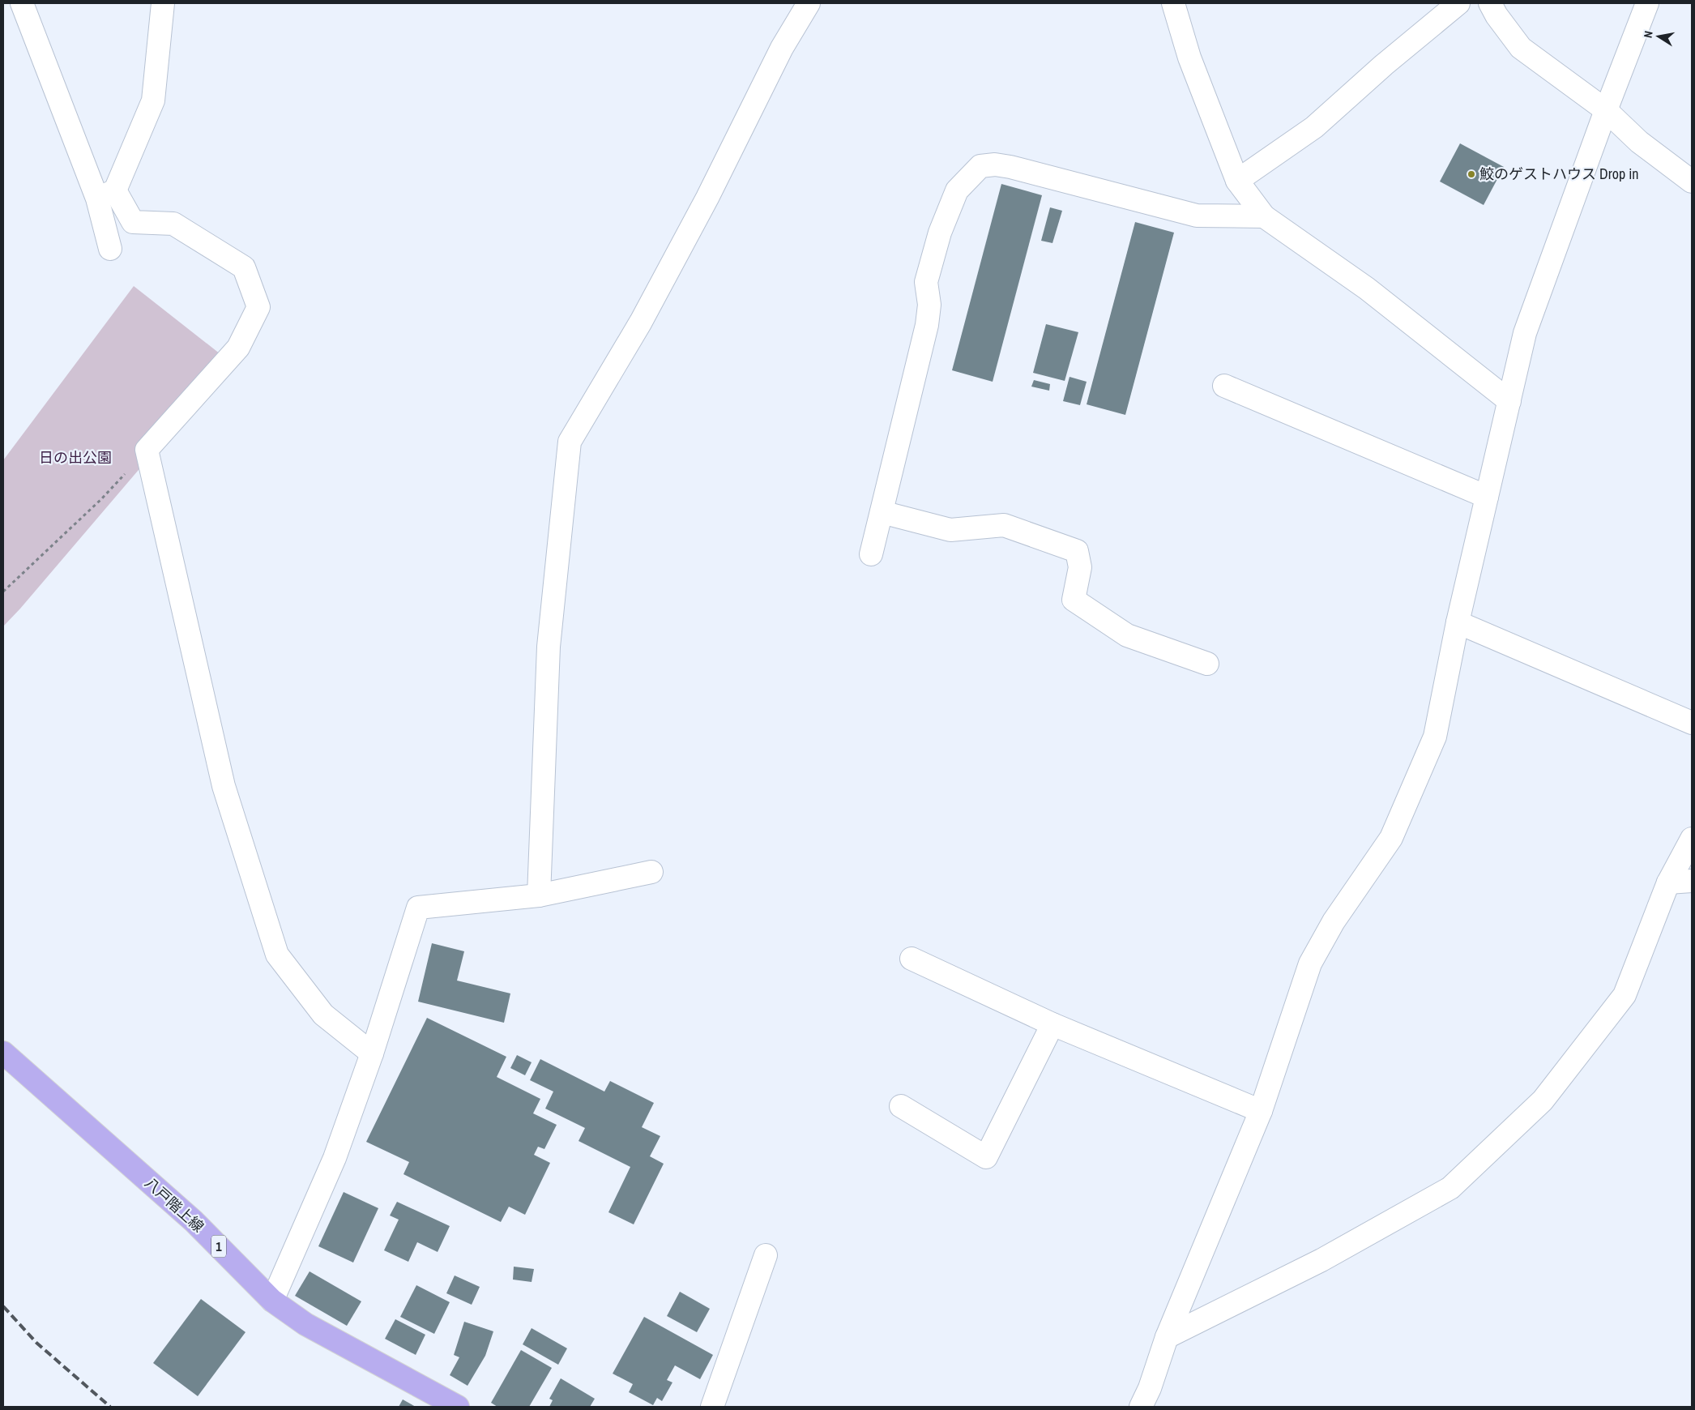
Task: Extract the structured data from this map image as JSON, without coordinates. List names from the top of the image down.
{
  "streets": {
    "main road": ["八戸階上線", "1"]
  },
  "parks": ["日の出公園"],
  "places": ["鮫のゲストハウス Drop in"],
  "north": "left"
}
